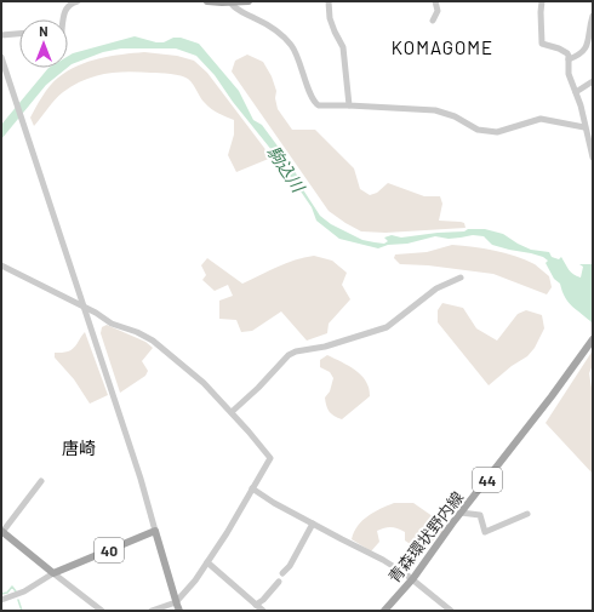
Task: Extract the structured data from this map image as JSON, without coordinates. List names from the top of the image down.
{
  "streets": {
    "main road": ["44", "青森環状野内線", "40"]
  },
  "districts": ["KOMAGOME", "唐崎"],
  "water": ["駒込川"],
  "north": "top"
}
